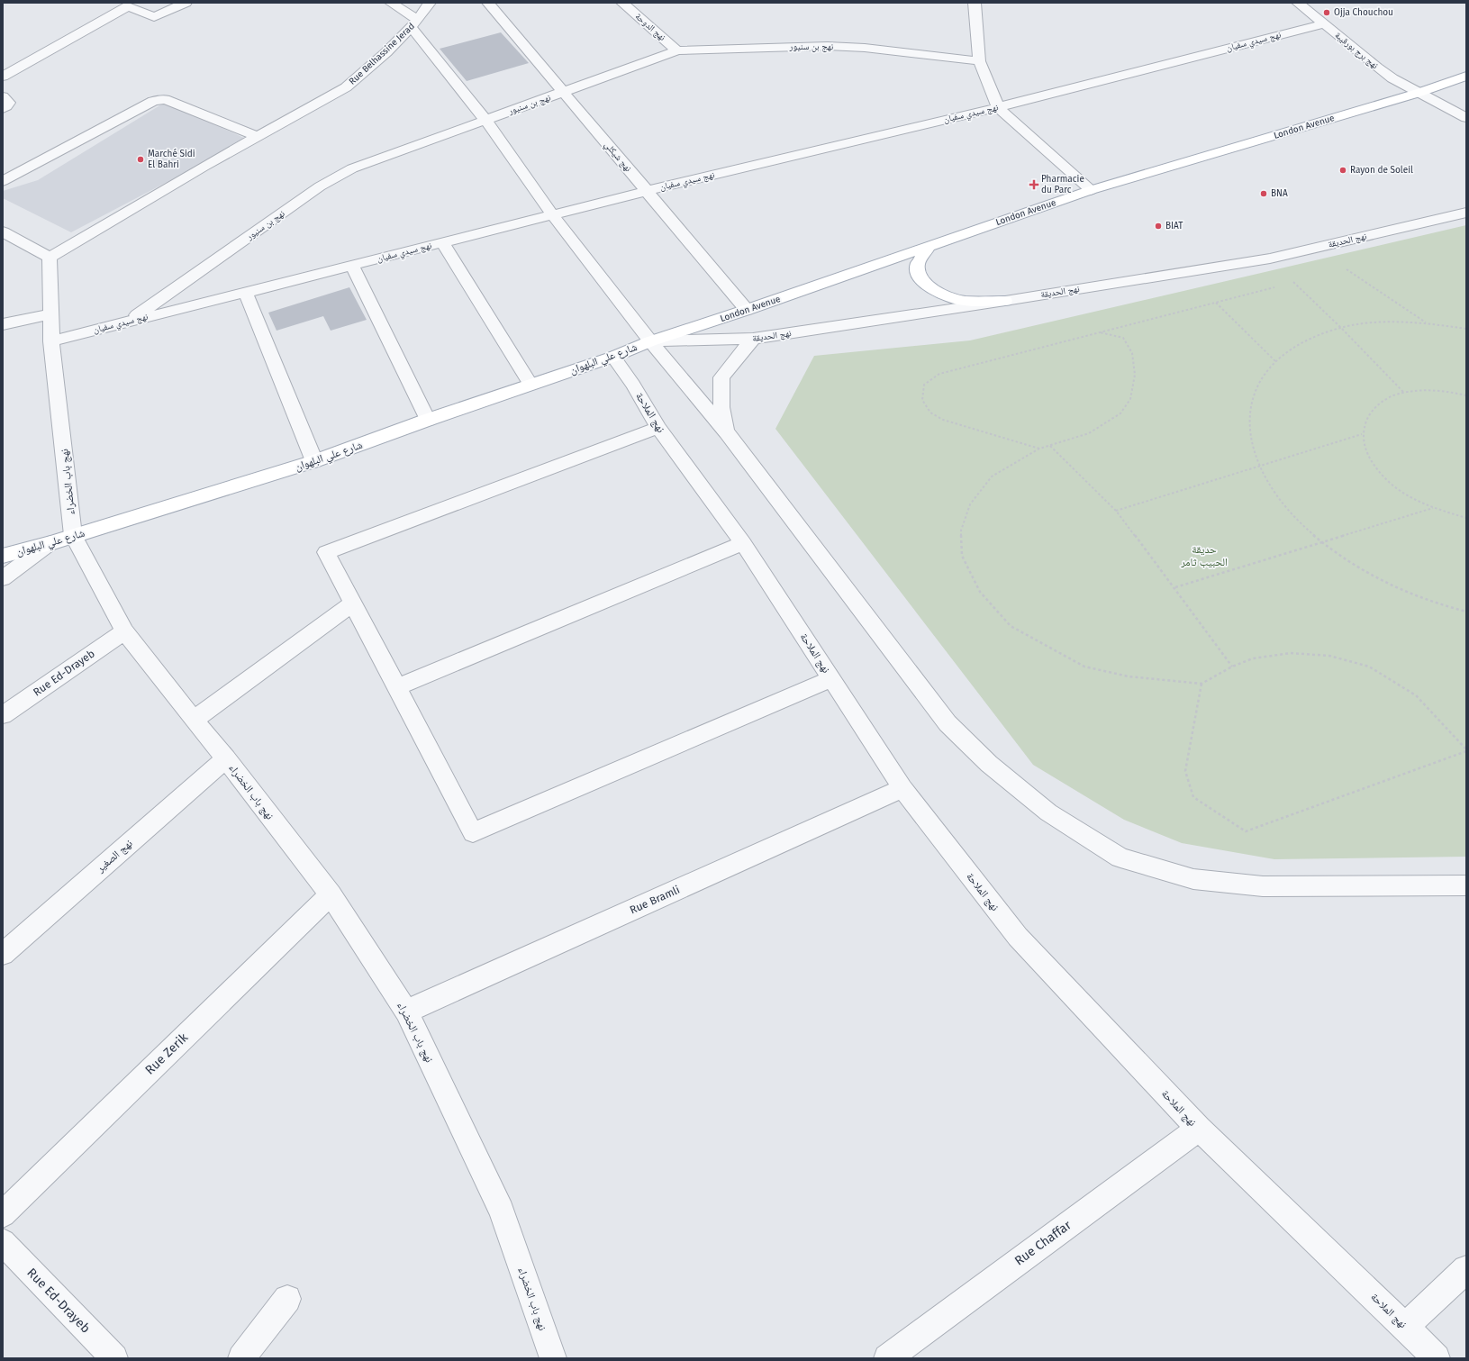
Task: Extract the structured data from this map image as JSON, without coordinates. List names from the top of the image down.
{
  "streets": {
    "main road": ["London Avenue", "شارع علي البلهوان"],
    "street": [
      "نهج الدوحة",
      "نهج سيدي سفيان",
      "نهج بن سنيور",
      "نهج برج بورقيبة",
      "Rue Belhassine Jerad",
      "نهج شيكلي",
      "نهج الحديقة",
      "نهج الملاحة",
      "نهج باب الخضراء",
      "Rue Ed-Drayeb",
      "نهج الصغير",
      "Rue Bramli",
      "Rue Zerik",
      "Rue Chaffar"
    ]
  },
  "crossings": [
    ["نهج الدوحة", "نهج بن سنيور"],
    ["نهج سيدي سفيان", "نهج بن سنيور"],
    ["نهج سيدي سفيان", "نهج برج بورقيبة"],
    ["نهج سيدي سفيان", "نهج شيكلي"],
    ["نهج سيدي سفيان", "نهج باب الخضراء"],
    ["نهج بن سنيور", "نهج شيكلي"],
    ["نهج برج بورقيبة", "London Avenue"],
    ["Rue Belhassine Jerad", "نهج باب الخضراء"],
    ["London Avenue", "نهج شيكلي"],
    ["London Avenue", "نهج الحديقة"],
    ["London Avenue", "شارع علي البلهوان"],
    ["نهج الحديقة", "شارع علي البلهوان"],
    ["شارع علي البلهوان", "نهج الملاحة"],
    ["شارع علي البلهوان", "نهج باب الخضراء"],
    ["نهج الملاحة", "Rue Bramli"],
    ["نهج الملاحة", "Rue Chaffar"],
    ["نهج باب الخضراء", "Rue Ed-Drayeb"],
    ["نهج باب الخضراء", "نهج الصغير"],
    ["نهج باب الخضراء", "Rue Bramli"],
    ["نهج باب الخضراء", "Rue Zerik"]
  ],
  "parks": ["حديقة الحبيب ثامر"],
  "places": {
    "other": [
      "Ojja Chouchou",
      "Marché Sidi El Bahri",
      "Rayon de Soleil",
      "BNA",
      "BIAT"
    ],
    "health": ["Pharmacie du Parc"]
  }
}
